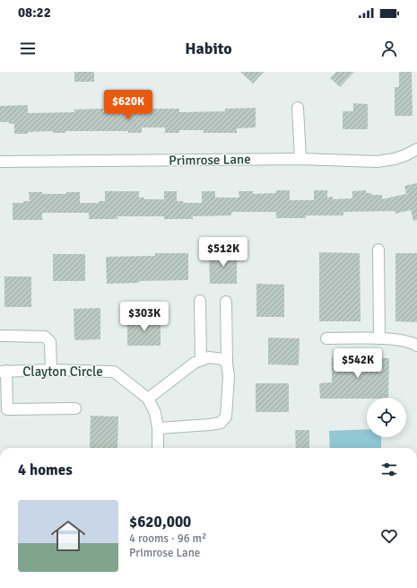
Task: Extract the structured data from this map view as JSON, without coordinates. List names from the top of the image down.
{
  "streets": {
    "street": ["Primrose Lane", "Clayton Circle"]
  },
  "page": {
    "status": "08:22",
    "header": "Habito",
    "price": [
      "$620K",
      "$512K",
      "$303K",
      "$542K"
    ],
    "heading": "4 homes",
    "list": [
      {
        "name": "$620,000",
        "note": "4 rooms · 96 m² · Primrose Lane"
      }
    ]
  }
}
